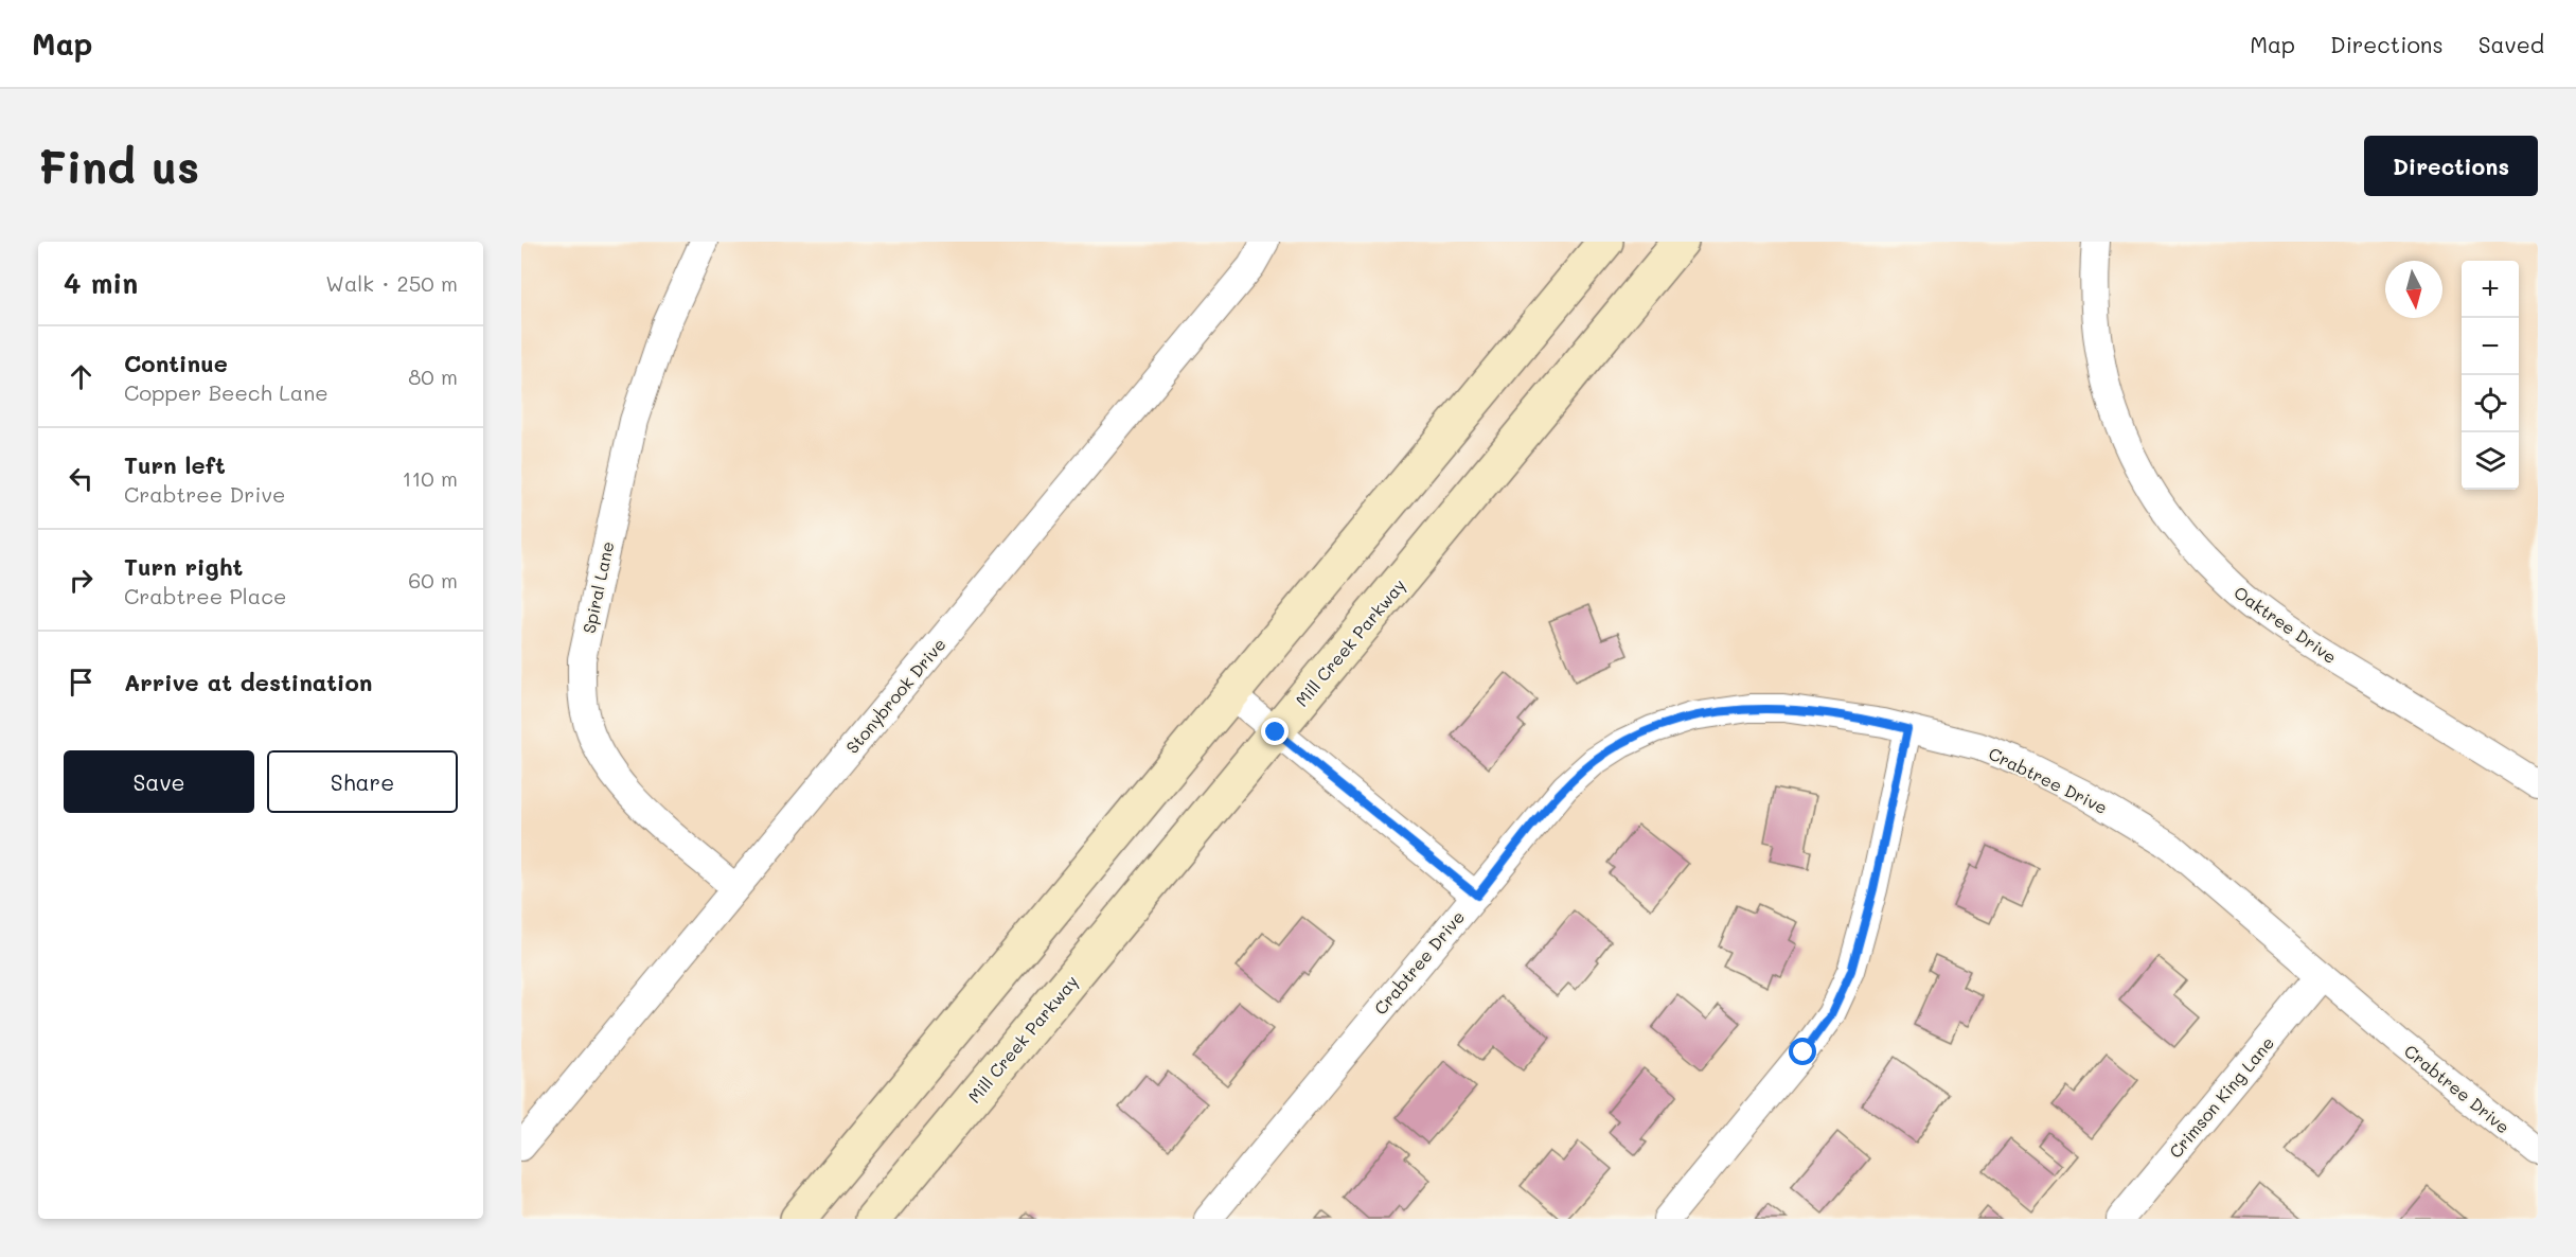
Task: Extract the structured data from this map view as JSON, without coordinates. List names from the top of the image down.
{
  "streets": {
    "main road": ["Mill Creek Parkway"],
    "street": [
      "Spiral Lane",
      "Oaktree Drive",
      "Stonybrook Drive",
      "Crabtree Drive",
      "Crimson King Lane"
    ]
  },
  "crossings": [
    ["Spiral Lane", "Stonybrook Drive"],
    ["Crabtree Drive", "Crimson King Lane"]
  ],
  "north": "bottom",
  "page": {
    "header": "Map",
    "nav": ["Map", "Directions", "Saved"],
    "buttons": [
      "Directions",
      ["Save", "Share"]
    ],
    "title": "Find us",
    "heading": ["4 min", "Walk · 250 m"],
    "map_buttons": ["+", "−"],
    "list": [
      ["Continue", "Copper Beech Lane", "80 m"],
      ["Turn left", "Crabtree Drive", "110 m"],
      ["Turn right", "Crabtree Place", "60 m"],
      "Arrive at destination"
    ]
  }
}
